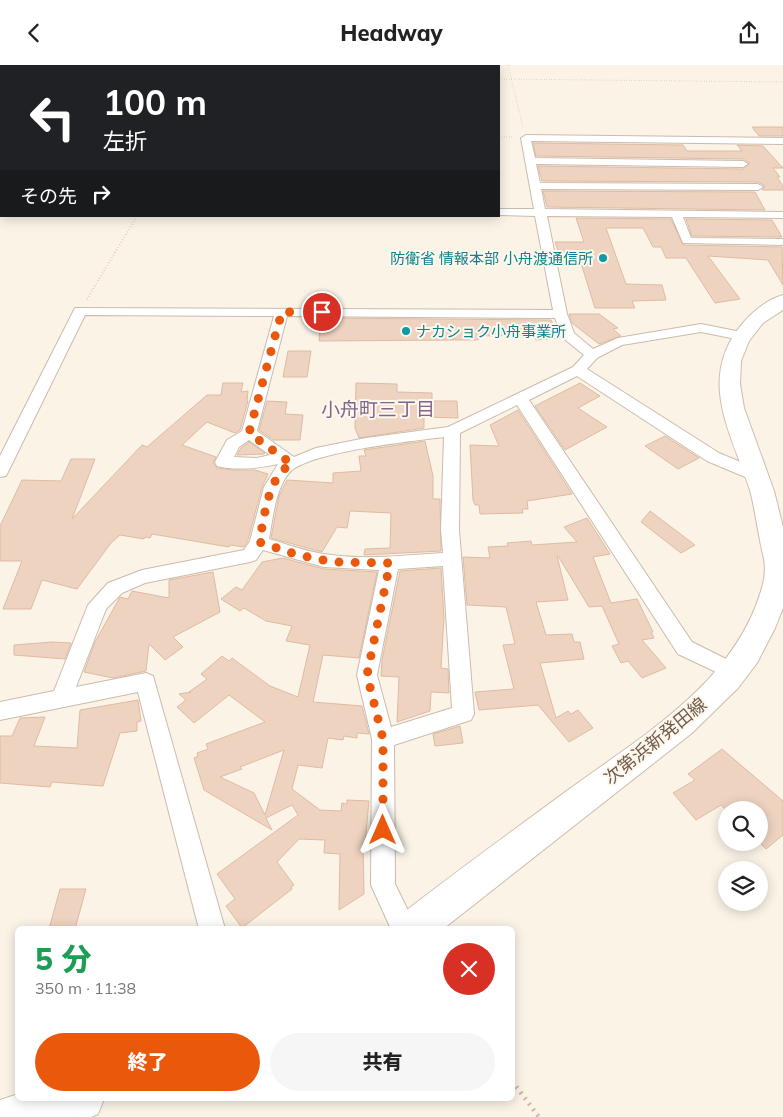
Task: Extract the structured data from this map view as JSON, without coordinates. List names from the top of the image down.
{
  "streets": {
    "main road": ["次第浜新発田線"]
  },
  "districts": ["小舟町三丁目"],
  "places": ["防衛省 情報本部 小舟渡通信所", "ナカショク小舟事業所"],
  "page": {
    "header": "Headway",
    "turn": ["100 m", "左折"],
    "then": "その先",
    "heading": ["5 分", "350 m · 11:38"],
    "buttons": ["終了", "共有"]
  }
}
